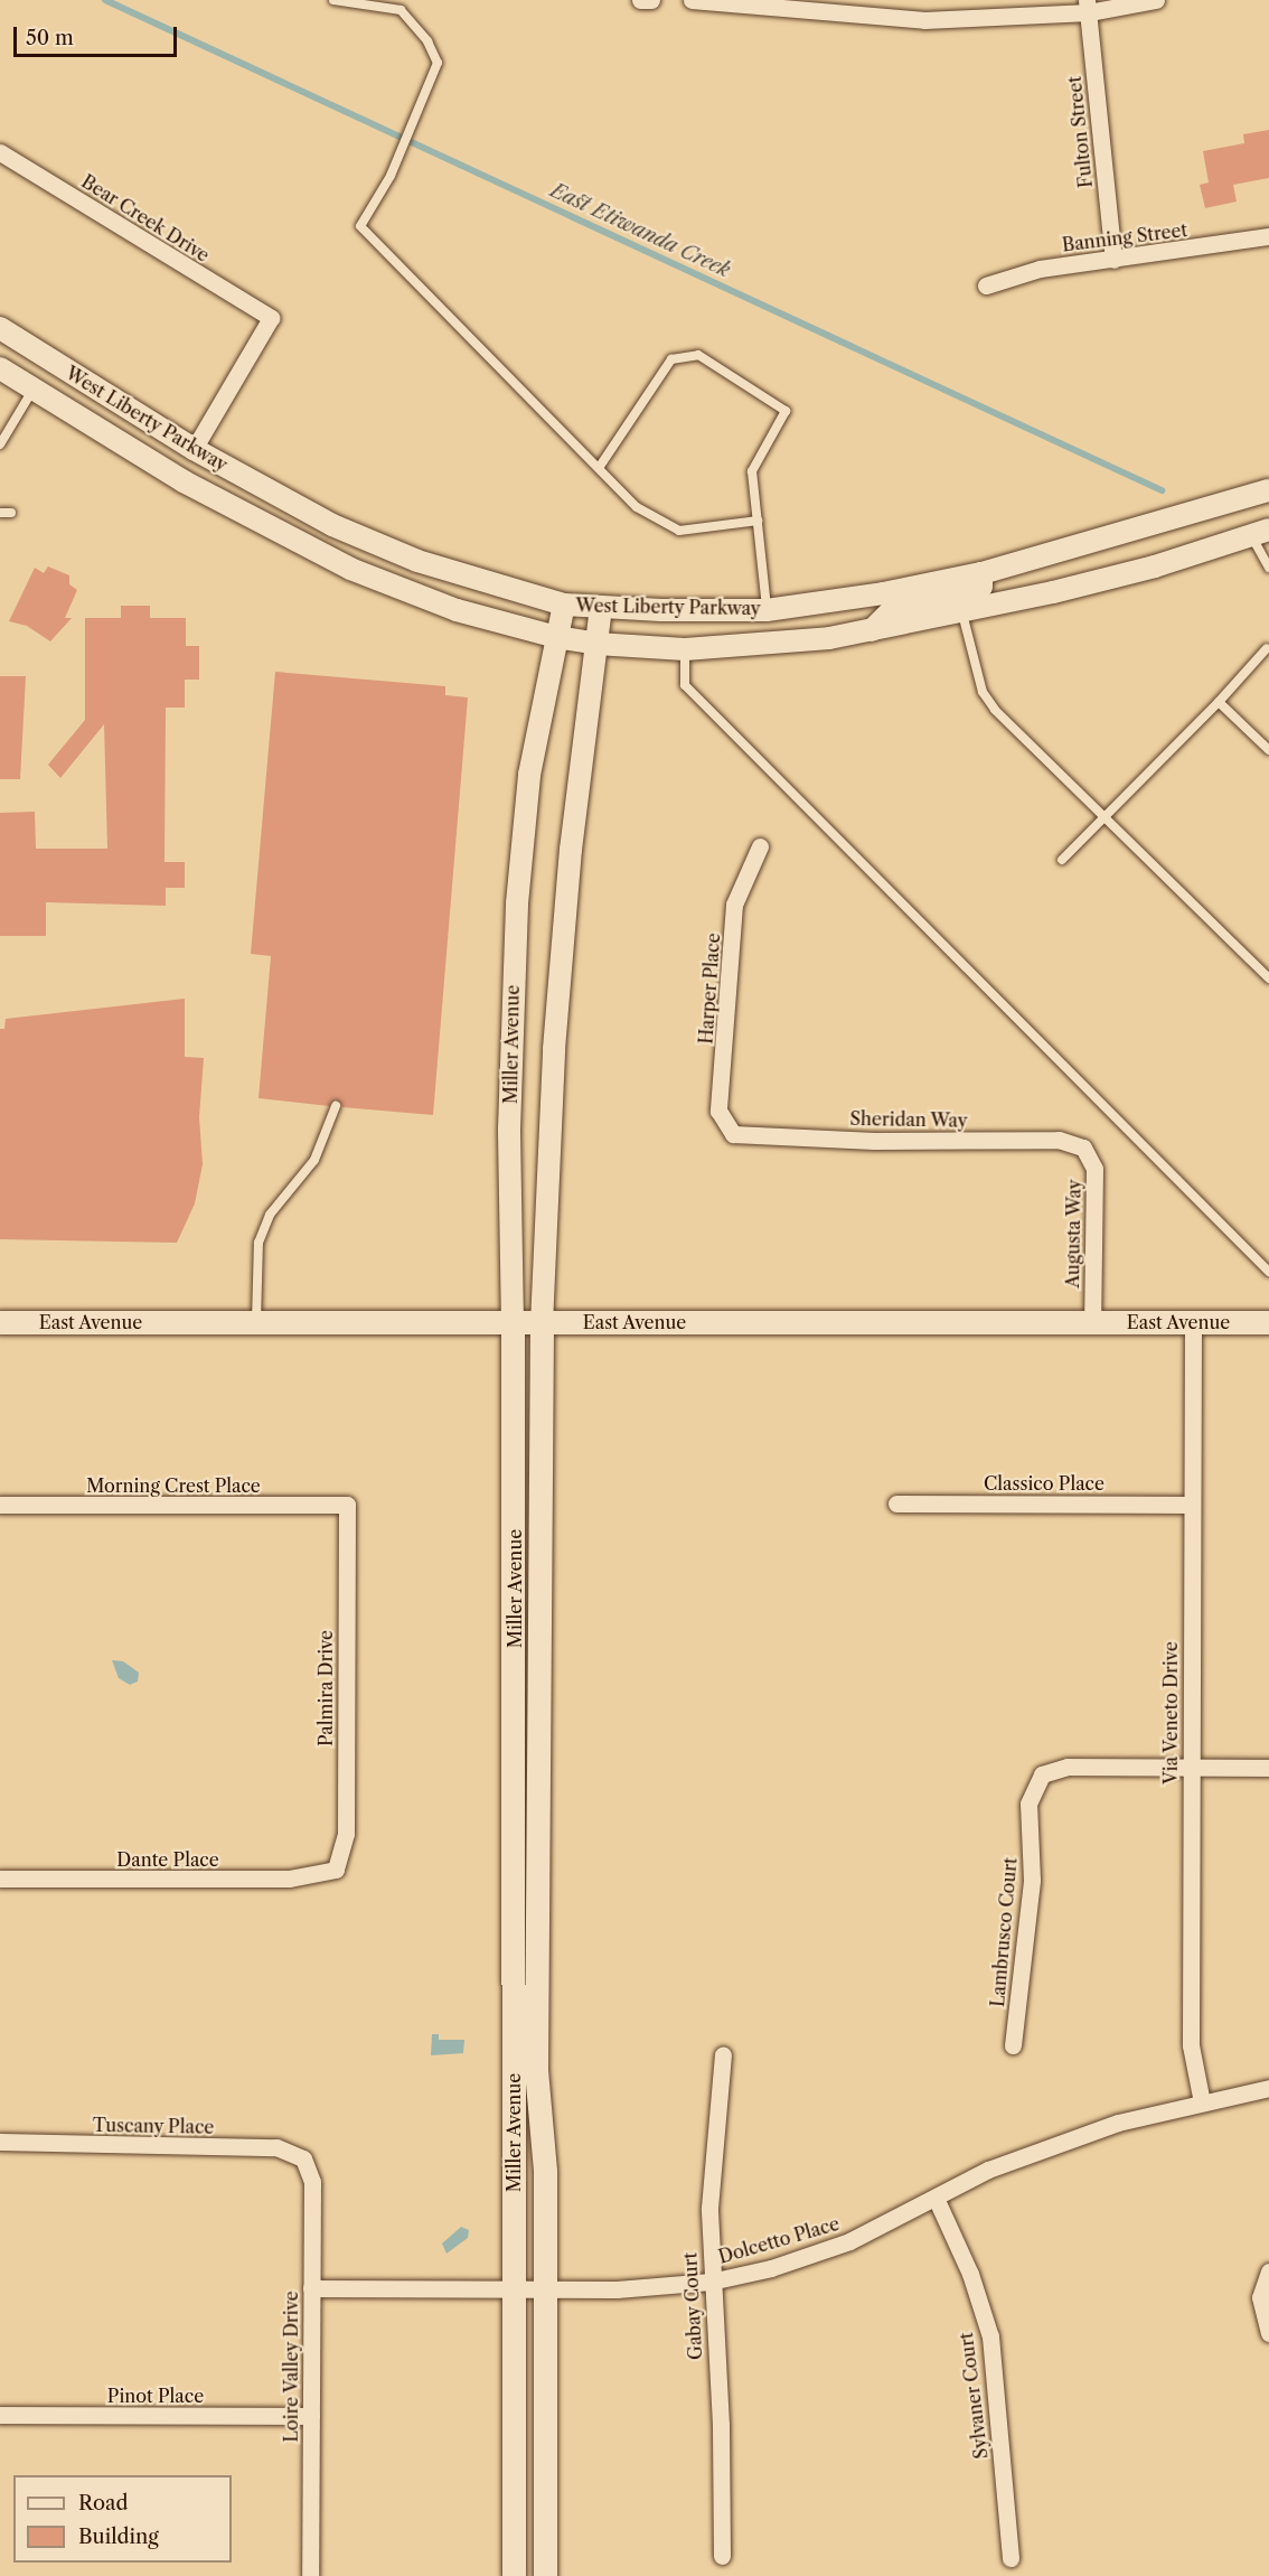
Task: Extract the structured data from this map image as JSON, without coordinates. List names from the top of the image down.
{
  "streets": {
    "main road": ["Miller Avenue", "East Avenue"],
    "street": [
      "Fulton Street",
      "Bear Creek Drive",
      "Banning Street",
      "West Liberty Parkway",
      "Harper Place",
      "Sheridan Way",
      "Augusta Way",
      "Classico Place",
      "Morning Crest Place",
      "Palmira Drive",
      "Via Veneto Drive",
      "Dante Place",
      "Lambrusco Court",
      "Tuscany Place",
      "Dolcetto Place",
      "Gabay Court",
      "Loire Valley Drive",
      "Pinot Place",
      "Sylvaner Court"
    ]
  },
  "crossings": [
    ["Fulton Street", "Banning Street"],
    ["Bear Creek Drive", "West Liberty Parkway"],
    ["West Liberty Parkway", "Miller Avenue"],
    ["Harper Place", "Sheridan Way"],
    ["Miller Avenue", "East Avenue"],
    ["Miller Avenue", "Dolcetto Place"],
    ["Sheridan Way", "Augusta Way"],
    ["Augusta Way", "East Avenue"],
    ["East Avenue", "Via Veneto Drive"],
    ["Classico Place", "Via Veneto Drive"],
    ["Morning Crest Place", "Palmira Drive"],
    ["Palmira Drive", "Dante Place"],
    ["Via Veneto Drive", "Lambrusco Court"],
    ["Via Veneto Drive", "Dolcetto Place"],
    ["Tuscany Place", "Loire Valley Drive"],
    ["Dolcetto Place", "Gabay Court"],
    ["Dolcetto Place", "Loire Valley Drive"],
    ["Dolcetto Place", "Sylvaner Court"],
    ["Loire Valley Drive", "Pinot Place"]
  ],
  "water": ["East Etiwanda Creek"],
  "legend": ["Road", "Building"],
  "scale_bar": "50 m"
}
